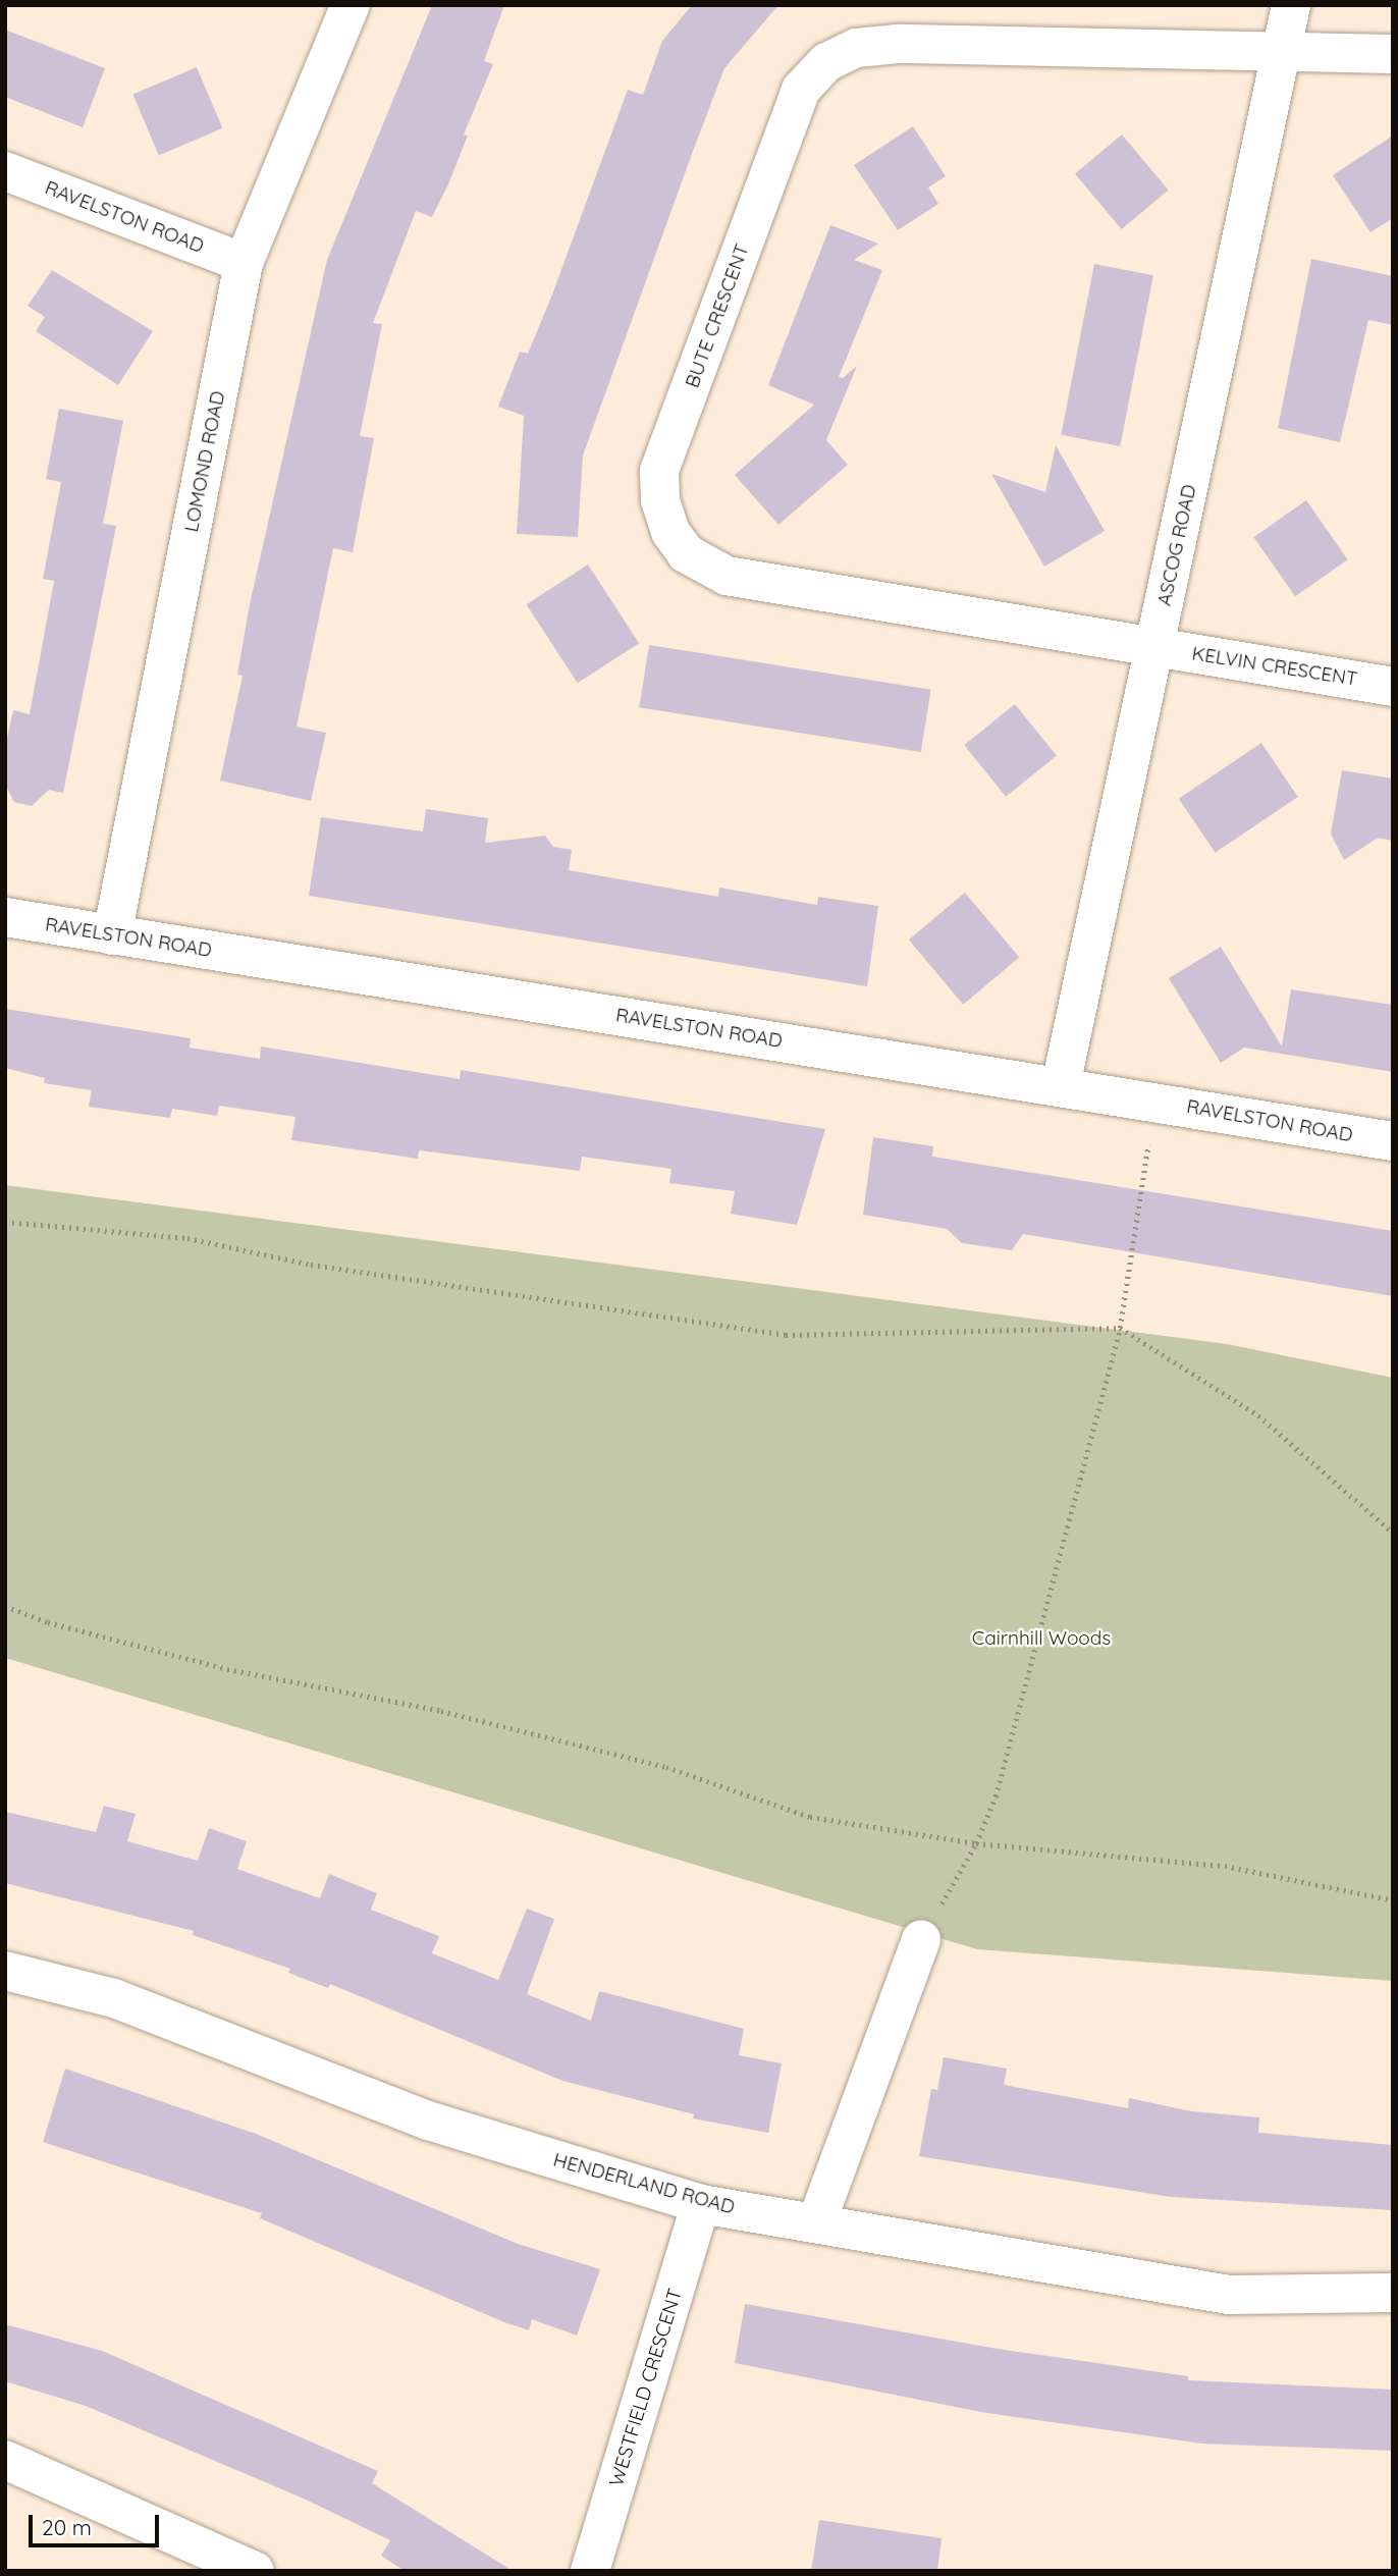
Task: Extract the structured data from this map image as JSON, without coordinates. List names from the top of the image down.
{
  "streets": {
    "street": [
      "RAVELSTON ROAD",
      "BUTE CRESCENT",
      "LOMOND ROAD",
      "ASCOG ROAD",
      "KELVIN CRESCENT",
      "HENDERLAND ROAD",
      "WESTFIELD CRESCENT"
    ]
  },
  "crossings": [
    ["RAVELSTON ROAD", "LOMOND ROAD"],
    ["RAVELSTON ROAD", "ASCOG ROAD"],
    ["BUTE CRESCENT", "ASCOG ROAD"],
    ["BUTE CRESCENT", "KELVIN CRESCENT"],
    ["ASCOG ROAD", "KELVIN CRESCENT"],
    ["HENDERLAND ROAD", "WESTFIELD CRESCENT"]
  ],
  "parks": ["Cairnhill Woods"],
  "scale_bar": "20 m"
}
